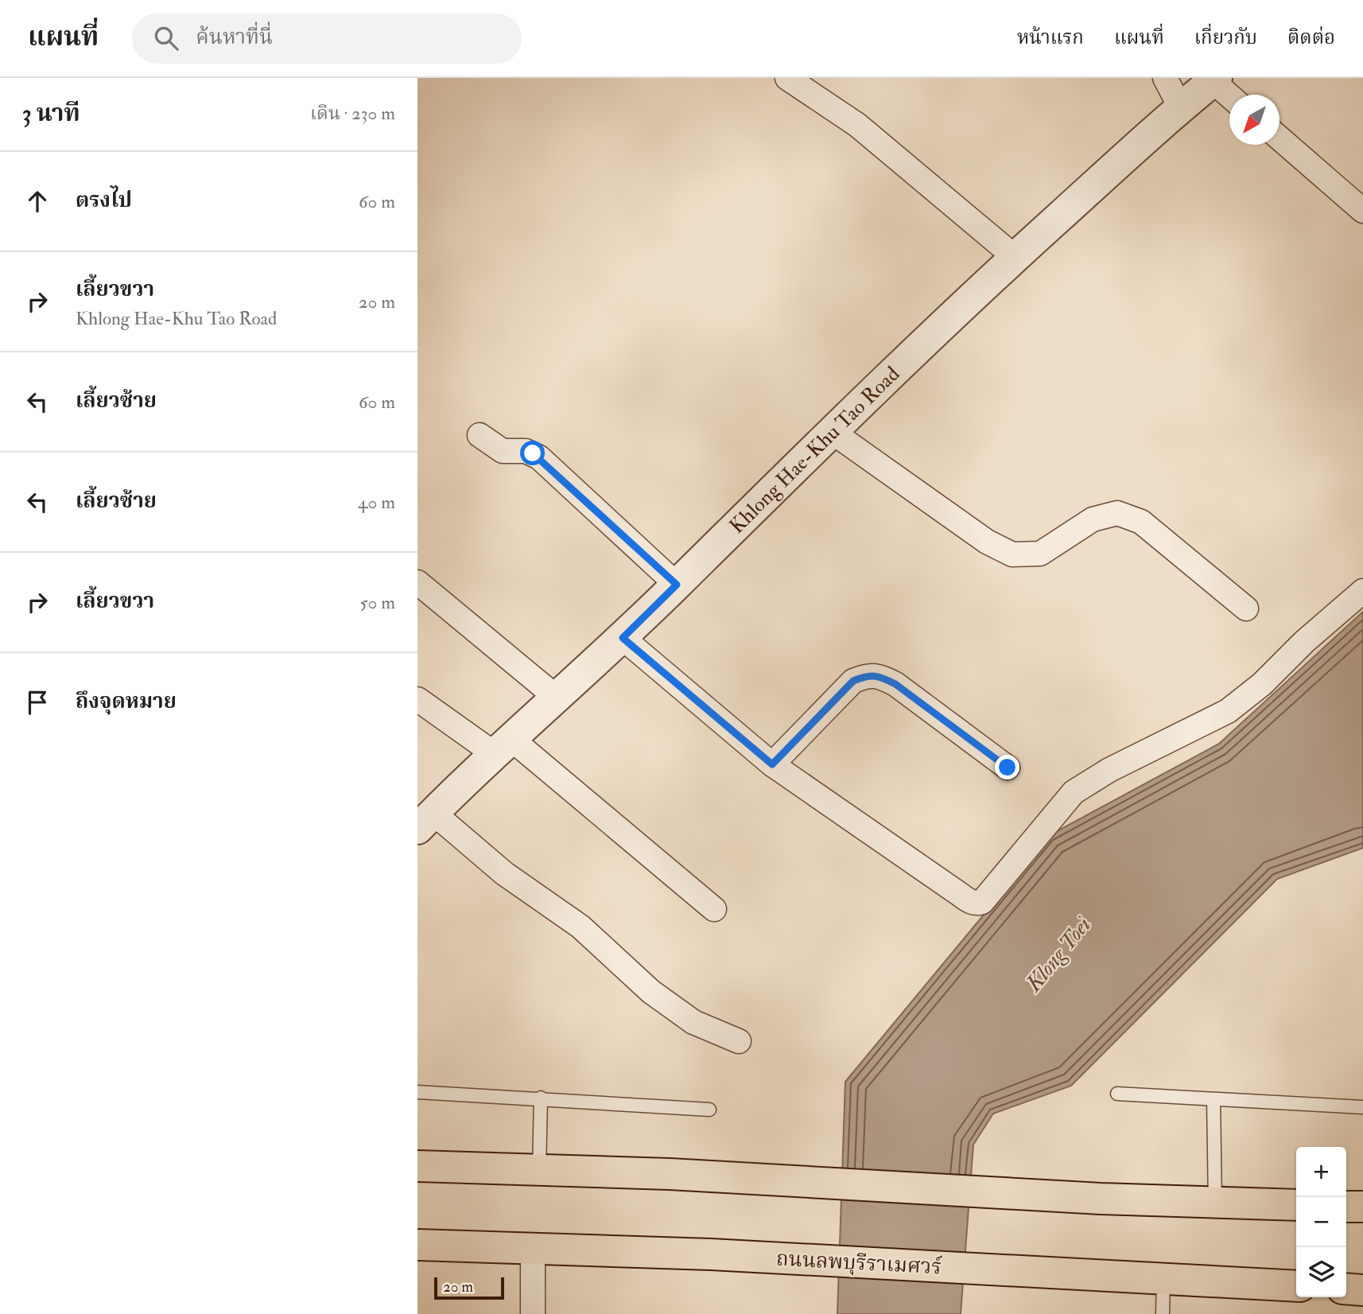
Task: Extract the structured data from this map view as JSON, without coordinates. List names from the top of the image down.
{
  "streets": {
    "main road": ["ถนนลพบุรีราเมศวร์"],
    "street": ["Khlong Hae-Khu Tao Road"]
  },
  "water": ["Klong Toei"],
  "scale_bar": "20 m",
  "north": "bottom left",
  "page": {
    "header": "แผนที่",
    "search": "ค้นหาที่นี่",
    "nav": [
      "หน้าแรก",
      "แผนที่",
      "เกี่ยวกับ",
      "ติดต่อ"
    ],
    "heading": ["3 นาที", "เดิน · 230 m"],
    "list": [
      ["ตรงไป", "60 m"],
      ["เลี้ยวขวา", "Khlong Hae-Khu Tao Road", "20 m"],
      ["เลี้ยวซ้าย", "60 m"],
      ["เลี้ยวซ้าย", "40 m"],
      ["เลี้ยวขวา", "50 m"],
      "ถึงจุดหมาย"
    ],
    "map_buttons": ["+", "−"],
    "scale": "20 m"
  }
}
